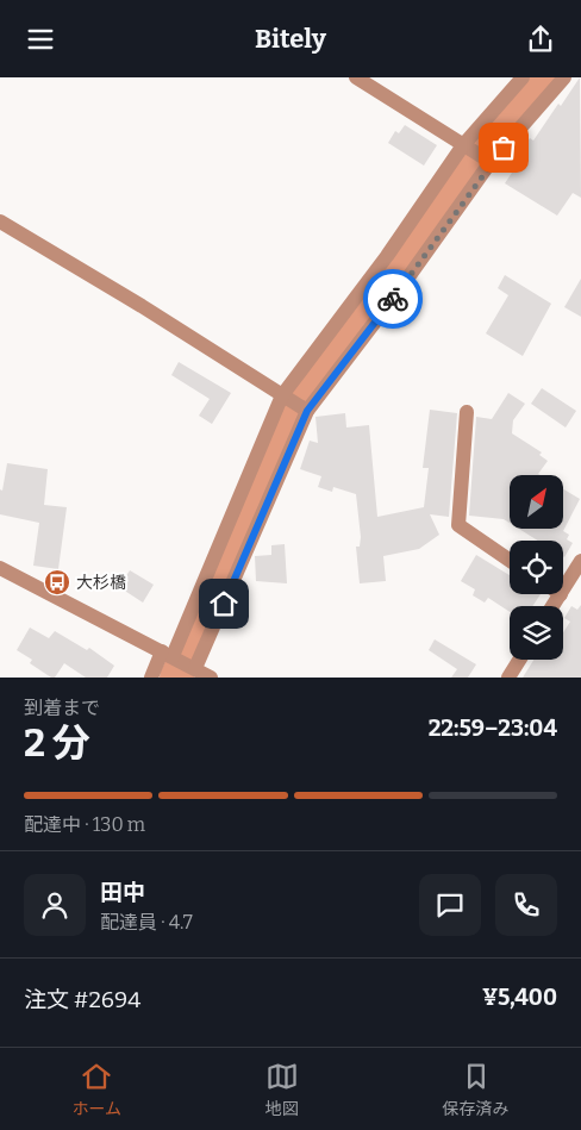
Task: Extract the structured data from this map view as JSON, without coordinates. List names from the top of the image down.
{
  "places": {
    "bus stop": ["大杉橋"]
  },
  "north": "top right",
  "page": {
    "header": "Bitely",
    "heading": ["2 分", "到着まで", "22:59–23:04"],
    "panel": [
      "田中",
      "配達員 · 4.7",
      "注文 #2694",
      "¥5,400"
    ],
    "bar": "配達中 · 130 m",
    "tabs": ["ホーム", "地図", "保存済み"]
  }
}
